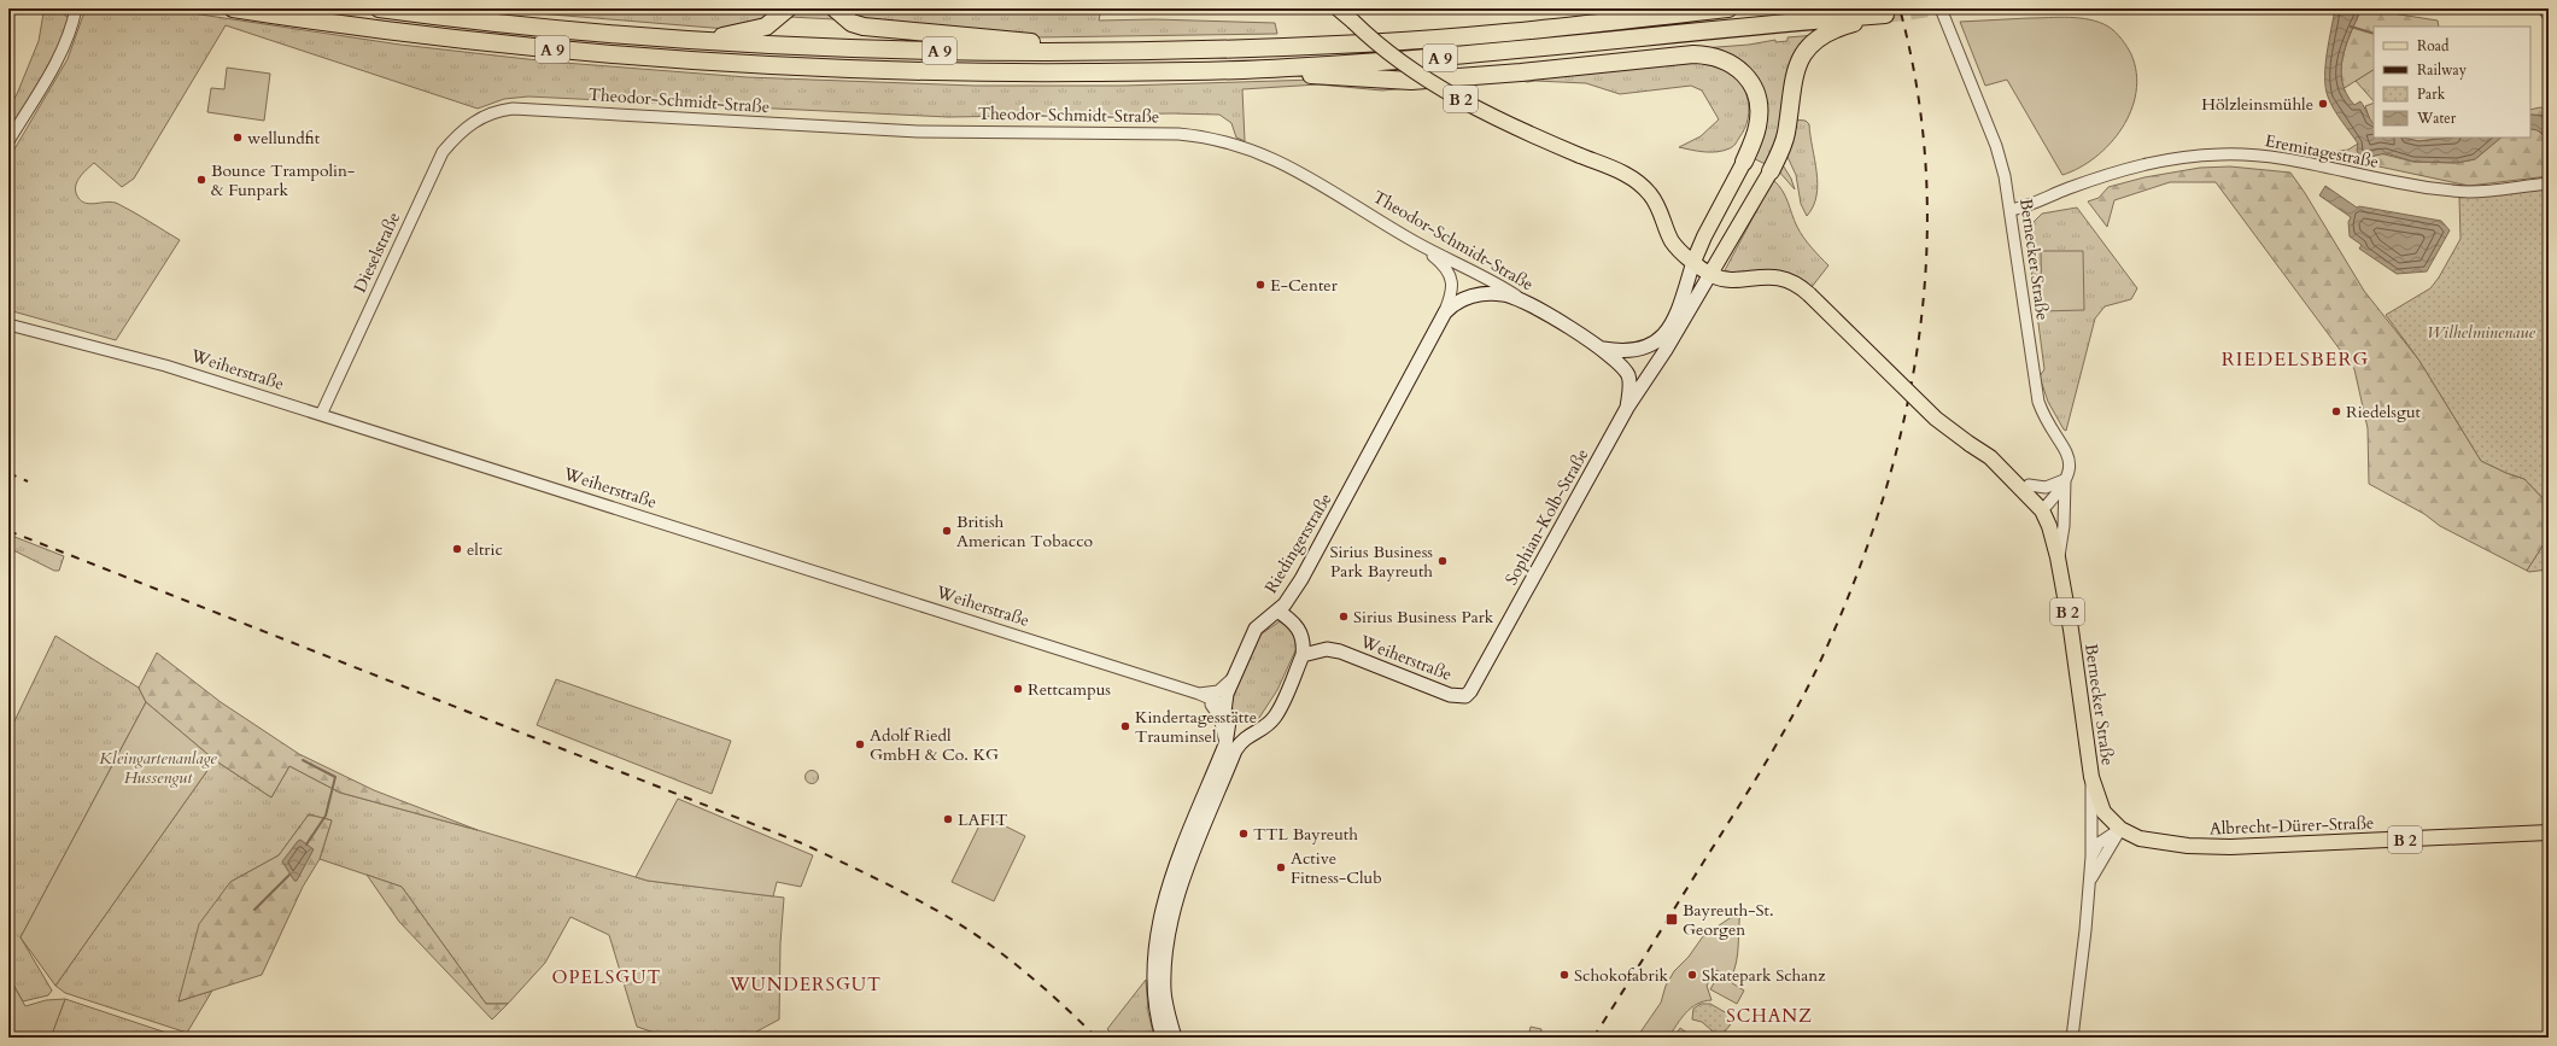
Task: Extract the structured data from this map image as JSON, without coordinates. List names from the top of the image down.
{
  "streets": {
    "highway": ["A 9"],
    "main road": [
      "B 2",
      "Theodor-Schmidt-Straße",
      "Bernecker Straße",
      "Weiherstraße",
      "Sophian-Kolb-Straße",
      "Riedingerstraße",
      "Albrecht-Dürer-Straße"
    ],
    "street": ["Eremitagestraße", "Dieselstraße"]
  },
  "crossings": [
    ["B 2", "Bernecker Straße"],
    ["B 2", "Sophian-Kolb-Straße"],
    ["Theodor-Schmidt-Straße", "Dieselstraße"],
    ["Theodor-Schmidt-Straße", "Sophian-Kolb-Straße"],
    ["Theodor-Schmidt-Straße", "Riedingerstraße"],
    ["Eremitagestraße", "Bernecker Straße"],
    ["Dieselstraße", "Weiherstraße"],
    ["Bernecker Straße", "Albrecht-Dürer-Straße"],
    ["Weiherstraße", "Sophian-Kolb-Straße"],
    ["Weiherstraße", "Riedingerstraße"]
  ],
  "districts": [
    "RIEDELSBERG",
    "OPELSGUT",
    "WUNDERSGUT",
    "SCHANZ"
  ],
  "parks": ["Wilhelminenaue", "Kleingartenanlage Hussengut"],
  "places": {
    "other": [
      "Hölzleinsmühle",
      "wellundfit",
      "Bounce Trampolin- & Funpark",
      "E-Center",
      "Riedelsgut",
      "British American Tobacco",
      "eltric",
      "Sirius Business Park Bayreuth",
      "Sirius Business Park",
      "Rettcampus",
      "Kindertagesstätte Trauminsel",
      "Adolf Riedl GmbH & Co. KG",
      "LAFIT",
      "TTL Bayreuth",
      "Active Fitness-Club",
      "Schokofabrik",
      "Skatepark Schanz"
    ],
    "transit": ["Bayreuth-St. Georgen"]
  },
  "legend": [
    "Road",
    "Railway",
    "Park",
    "Water"
  ]
}
